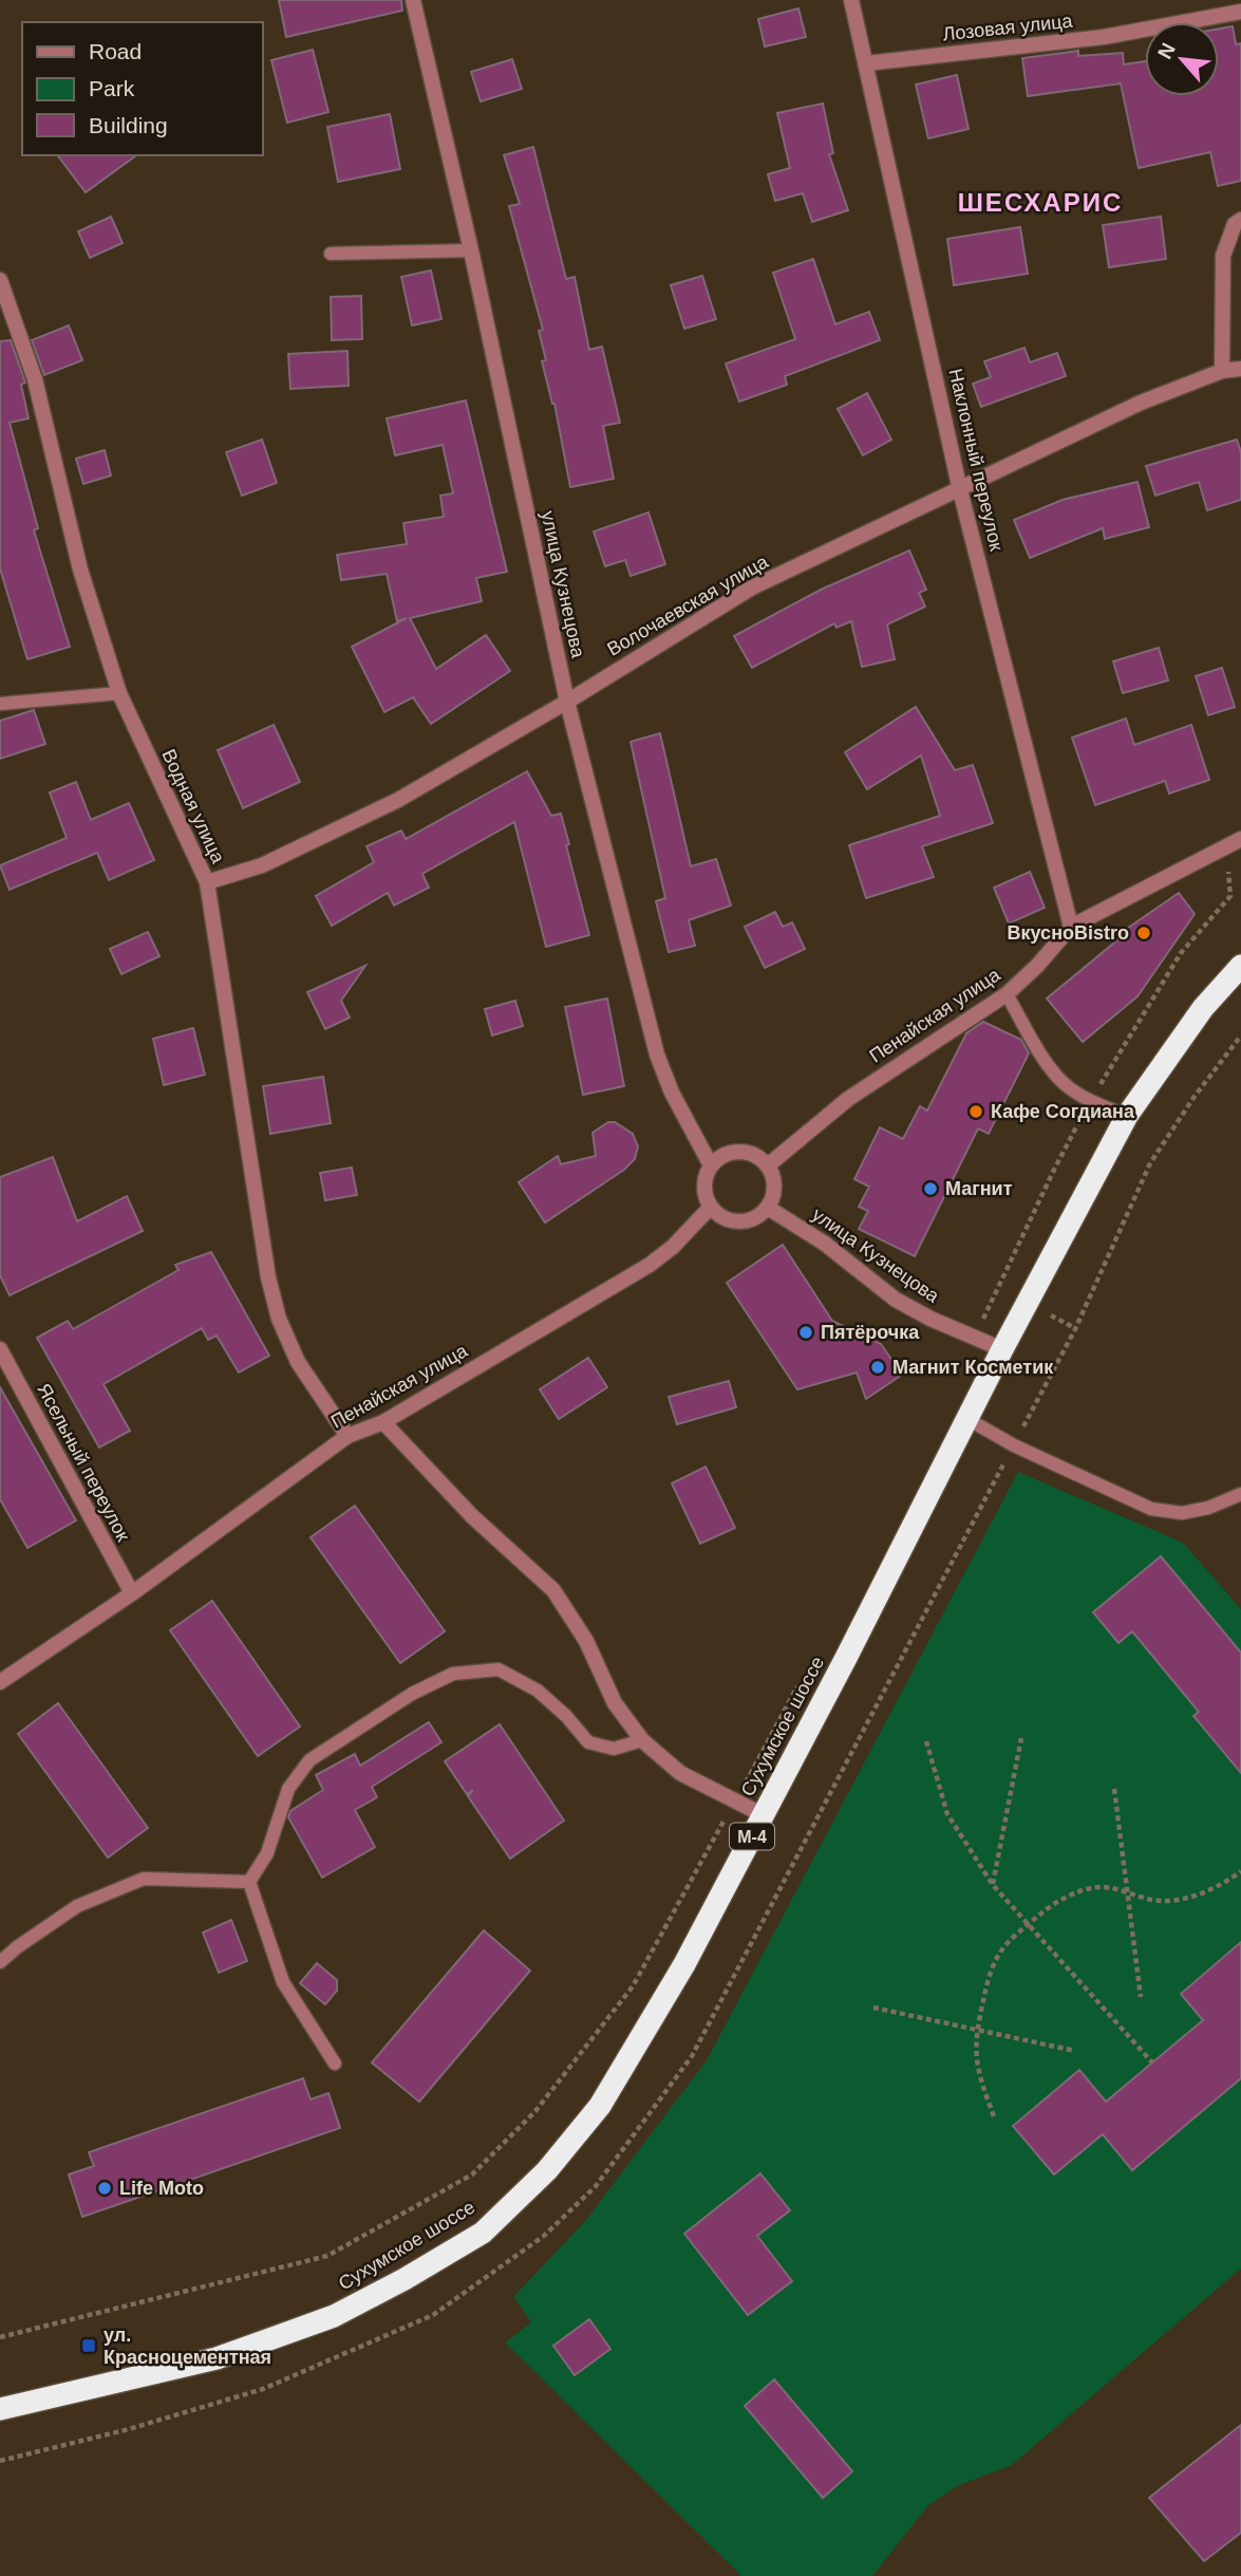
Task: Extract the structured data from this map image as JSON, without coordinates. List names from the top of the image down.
{
  "streets": {
    "highway": ["Сухумское шоссе", "М-4"],
    "street": [
      "Лозовая улица",
      "Наклонный переулок",
      "улица Кузнецова",
      "Волочаевская улица",
      "Водная улица",
      "Пенайская улица",
      "Ясельный переулок"
    ]
  },
  "crossings": [
    ["Лозовая улица", "Наклонный переулок"],
    ["Наклонный переулок", "Волочаевская улица"],
    ["Наклонный переулок", "Пенайская улица"],
    ["улица Кузнецова", "Волочаевская улица"],
    ["улица Кузнецова", "Пенайская улица"],
    ["улица Кузнецова", "Сухумское шоссе"],
    ["Волочаевская улица", "Водная улица"],
    ["Водная улица", "Пенайская улица"],
    ["Пенайская улица", "Ясельный переулок"]
  ],
  "districts": ["ШЕСХАРИС"],
  "places": {
    "other": [
      "ВкусноBistro",
      "Кафе Согдиана",
      "Магнит",
      "Пятёрочка",
      "Магнит Косметик",
      "Life Moto"
    ],
    "transit": ["ул. Красноцементная"]
  },
  "legend": ["Road", "Park", "Building"],
  "north": "top left"
}
